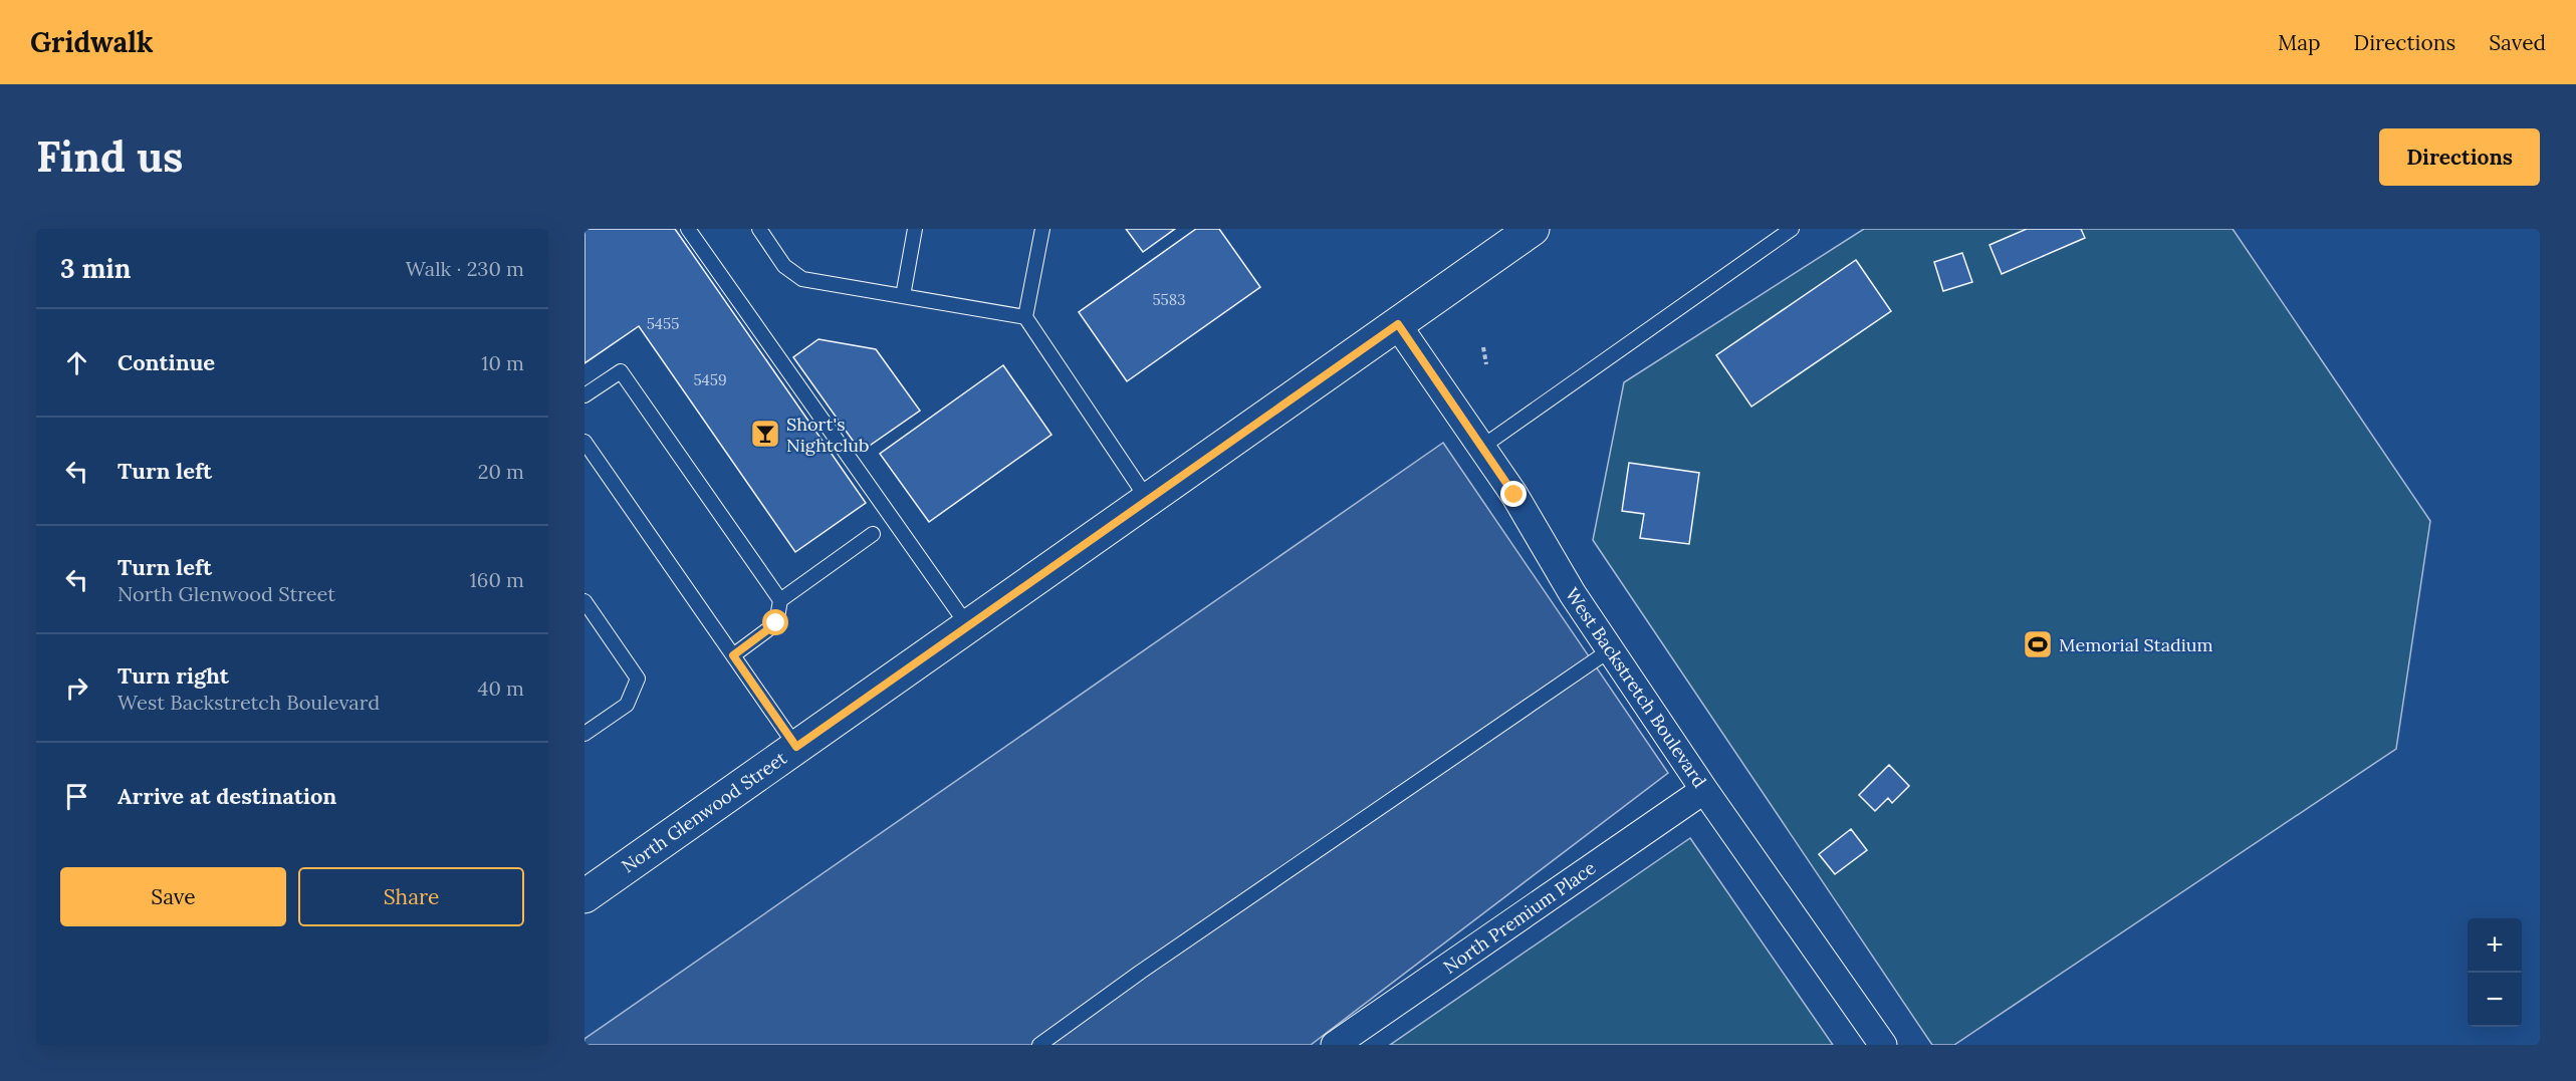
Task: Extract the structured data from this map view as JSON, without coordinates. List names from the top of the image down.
{
  "streets": {
    "main road": ["North Glenwood Street"],
    "street": ["West Backstretch Boulevard", "North Premium Place"]
  },
  "crossings": [
    ["West Backstretch Boulevard", "North Glenwood Street"],
    ["West Backstretch Boulevard", "North Premium Place"]
  ],
  "places": {
    "bar": ["Short's Nightclub"],
    "sports": ["Memorial Stadium"]
  },
  "house_numbers": ["5583", "5455", "5459"],
  "page": {
    "header": "Gridwalk",
    "nav": ["Map", "Directions", "Saved"],
    "buttons": [
      "Directions",
      ["Save", "Share"]
    ],
    "title": "Find us",
    "heading": ["3 min", "Walk · 230 m"],
    "list": [
      ["Continue", "10 m"],
      ["Turn left", "20 m"],
      ["Turn left", "North Glenwood Street", "160 m"],
      ["Turn right", "West Backstretch Boulevard", "40 m"],
      "Arrive at destination"
    ],
    "map_buttons": ["+", "−"]
  }
}
